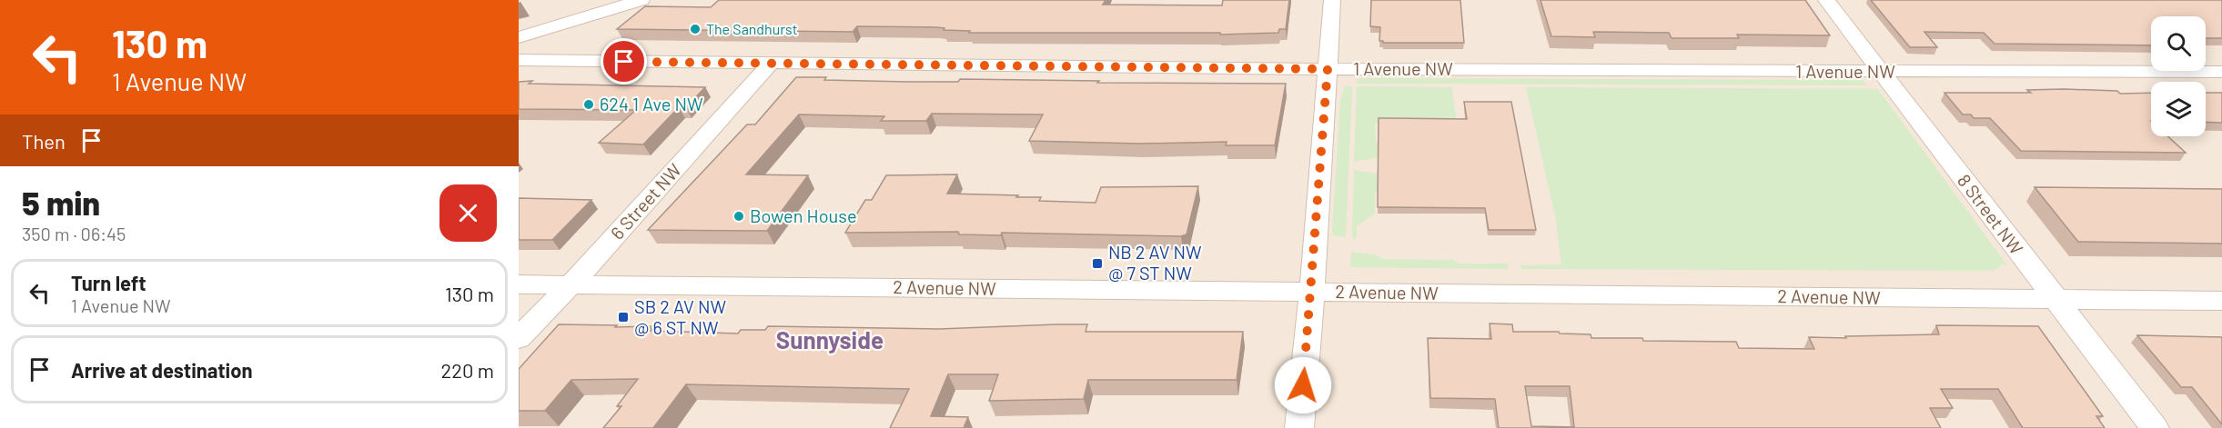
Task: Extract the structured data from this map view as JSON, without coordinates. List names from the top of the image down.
{
  "streets": {
    "street": [
      "1 Avenue NW",
      "6 Street NW",
      "8 Street NW",
      "2 Avenue NW"
    ]
  },
  "crossings": [
    ["1 Avenue NW", "6 Street NW"],
    ["1 Avenue NW", "8 Street NW"],
    ["6 Street NW", "2 Avenue NW"],
    ["8 Street NW", "2 Avenue NW"]
  ],
  "districts": ["Sunnyside"],
  "places": {
    "other": ["The Sandhurst", "624 1 Ave NW", "Bowen House"],
    "transit": ["NB 2 AV NW @ 7 ST NW", "SB 2 AV NW @ 6 ST NW"]
  },
  "page": {
    "turn": ["130 m", "1 Avenue NW"],
    "then": "Then",
    "heading": ["5 min", "350 m · 06:45"],
    "list": [
      {
        "name": "Turn left",
        "note": "1 Avenue NW",
        "value": "130 m"
      },
      {
        "name": "Arrive at destination",
        "value": "220 m"
      }
    ]
  }
}
